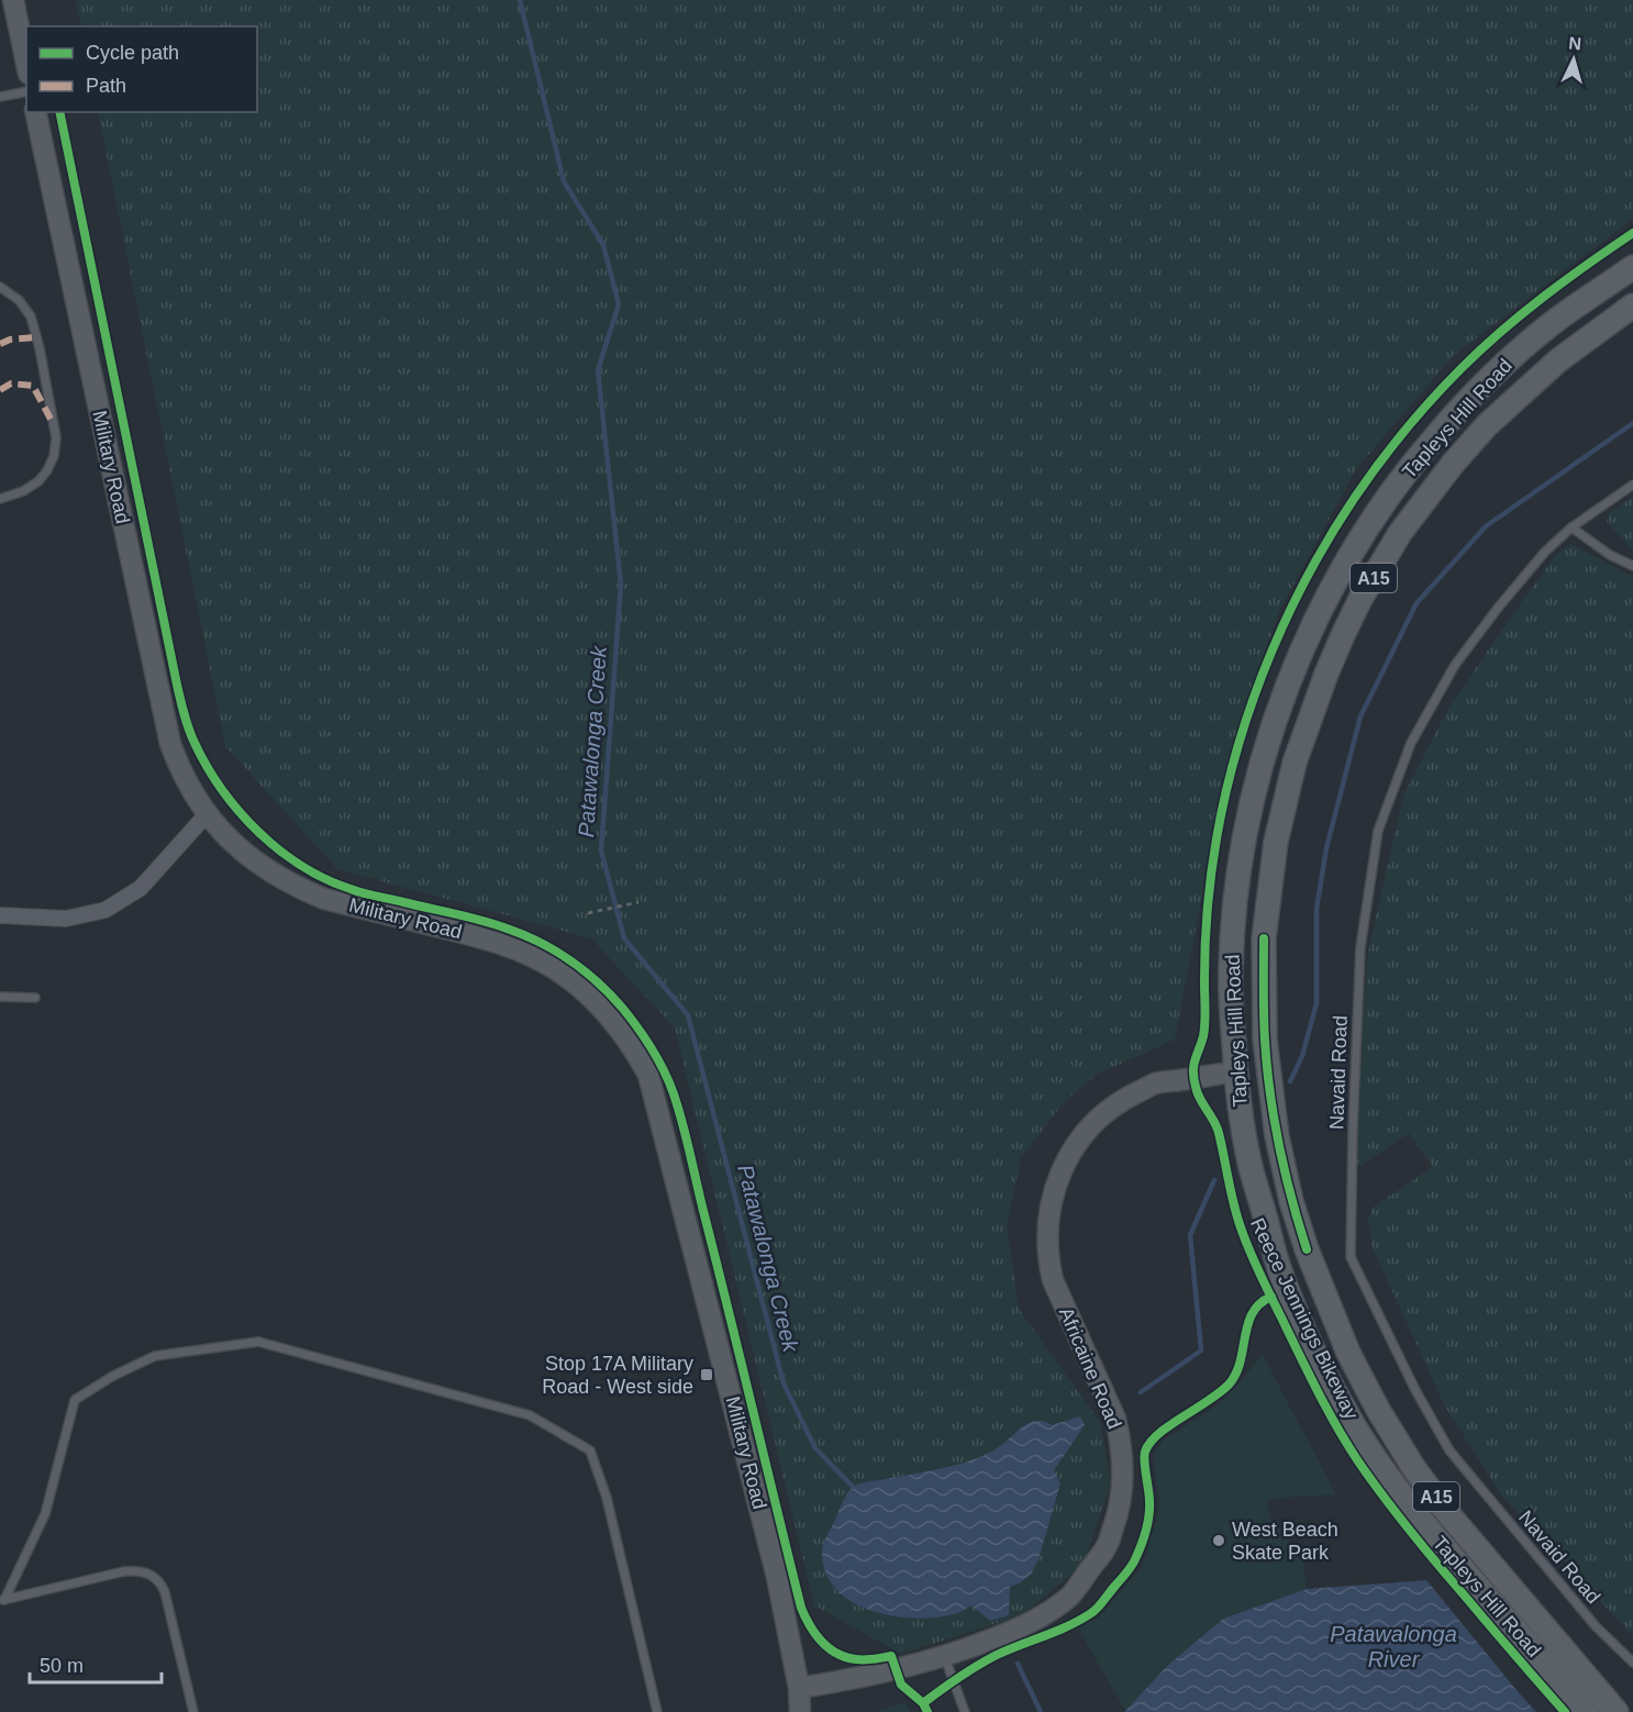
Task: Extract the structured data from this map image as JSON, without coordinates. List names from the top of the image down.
{
  "streets": {
    "main road": ["Tapleys Hill Road", "A15"],
    "street": ["Military Road", "Africaine Road"],
    "lane": ["Navaid Road"],
    "cycle path": ["Reece Jennings Bikeway"]
  },
  "crossings": [
    ["Tapleys Hill Road", "Africaine Road"],
    ["Military Road", "Africaine Road"]
  ],
  "water": ["Patawalonga Creek", "Patawalonga River"],
  "places": {
    "transit": ["Stop 17A Military Road - West side"],
    "other": ["West Beach Skate Park"]
  },
  "legend": ["Cycle path", "Path"],
  "scale_bar": "50 m",
  "north": "top"
}
